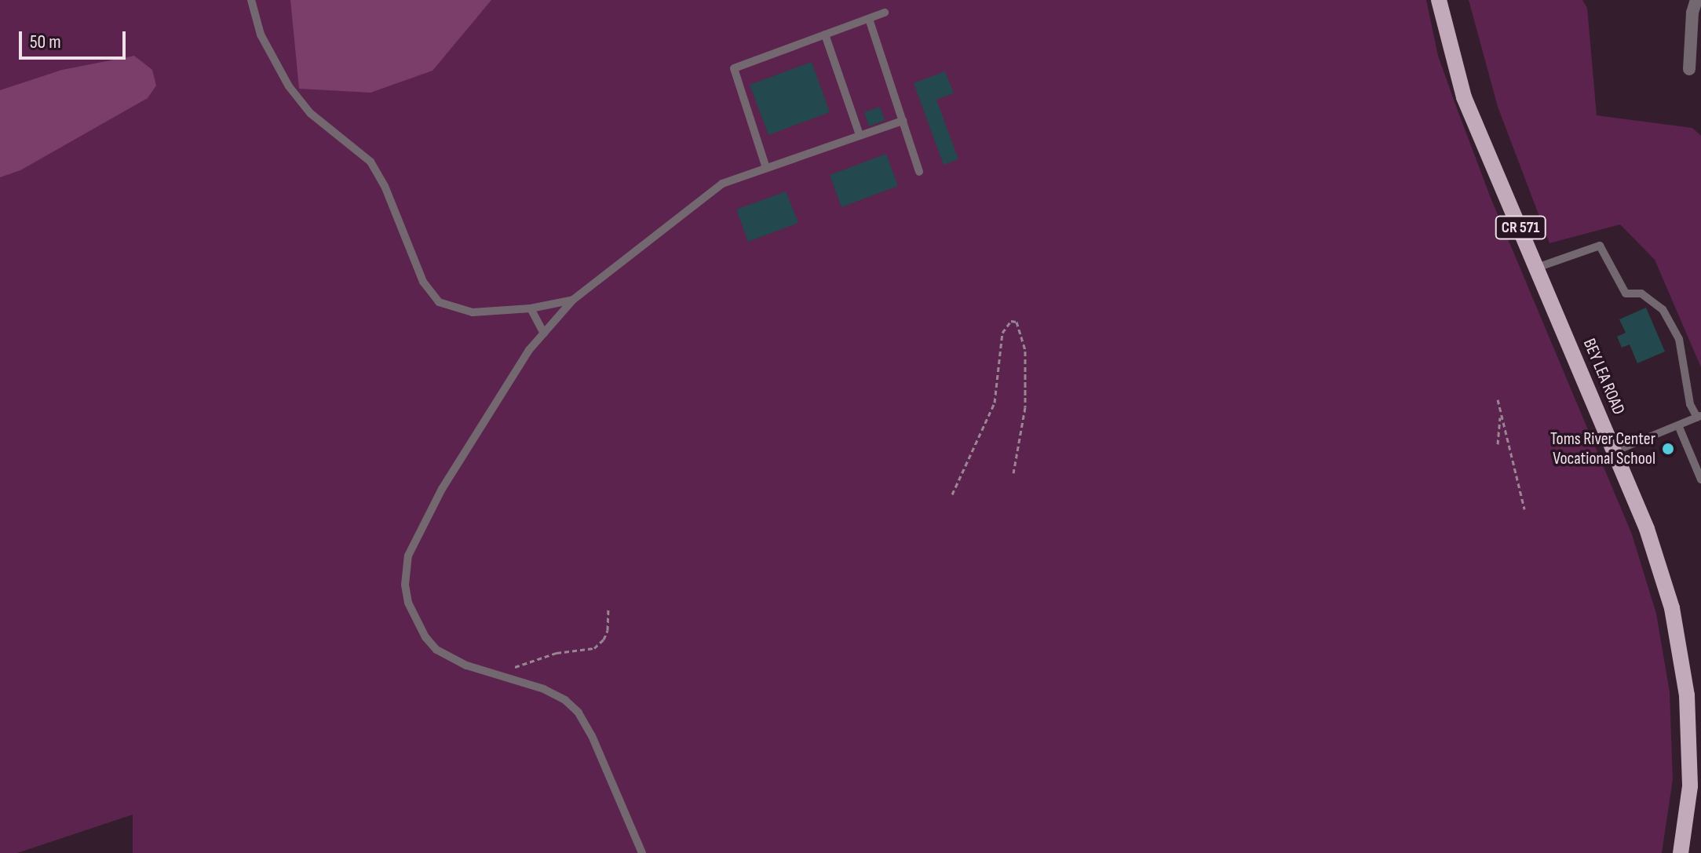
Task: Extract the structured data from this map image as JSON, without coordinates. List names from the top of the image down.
{
  "streets": {
    "main road": ["CR 571", "BEY LEA ROAD"]
  },
  "places": ["Toms River Center Vocational School"],
  "scale_bar": "50 m"
}
